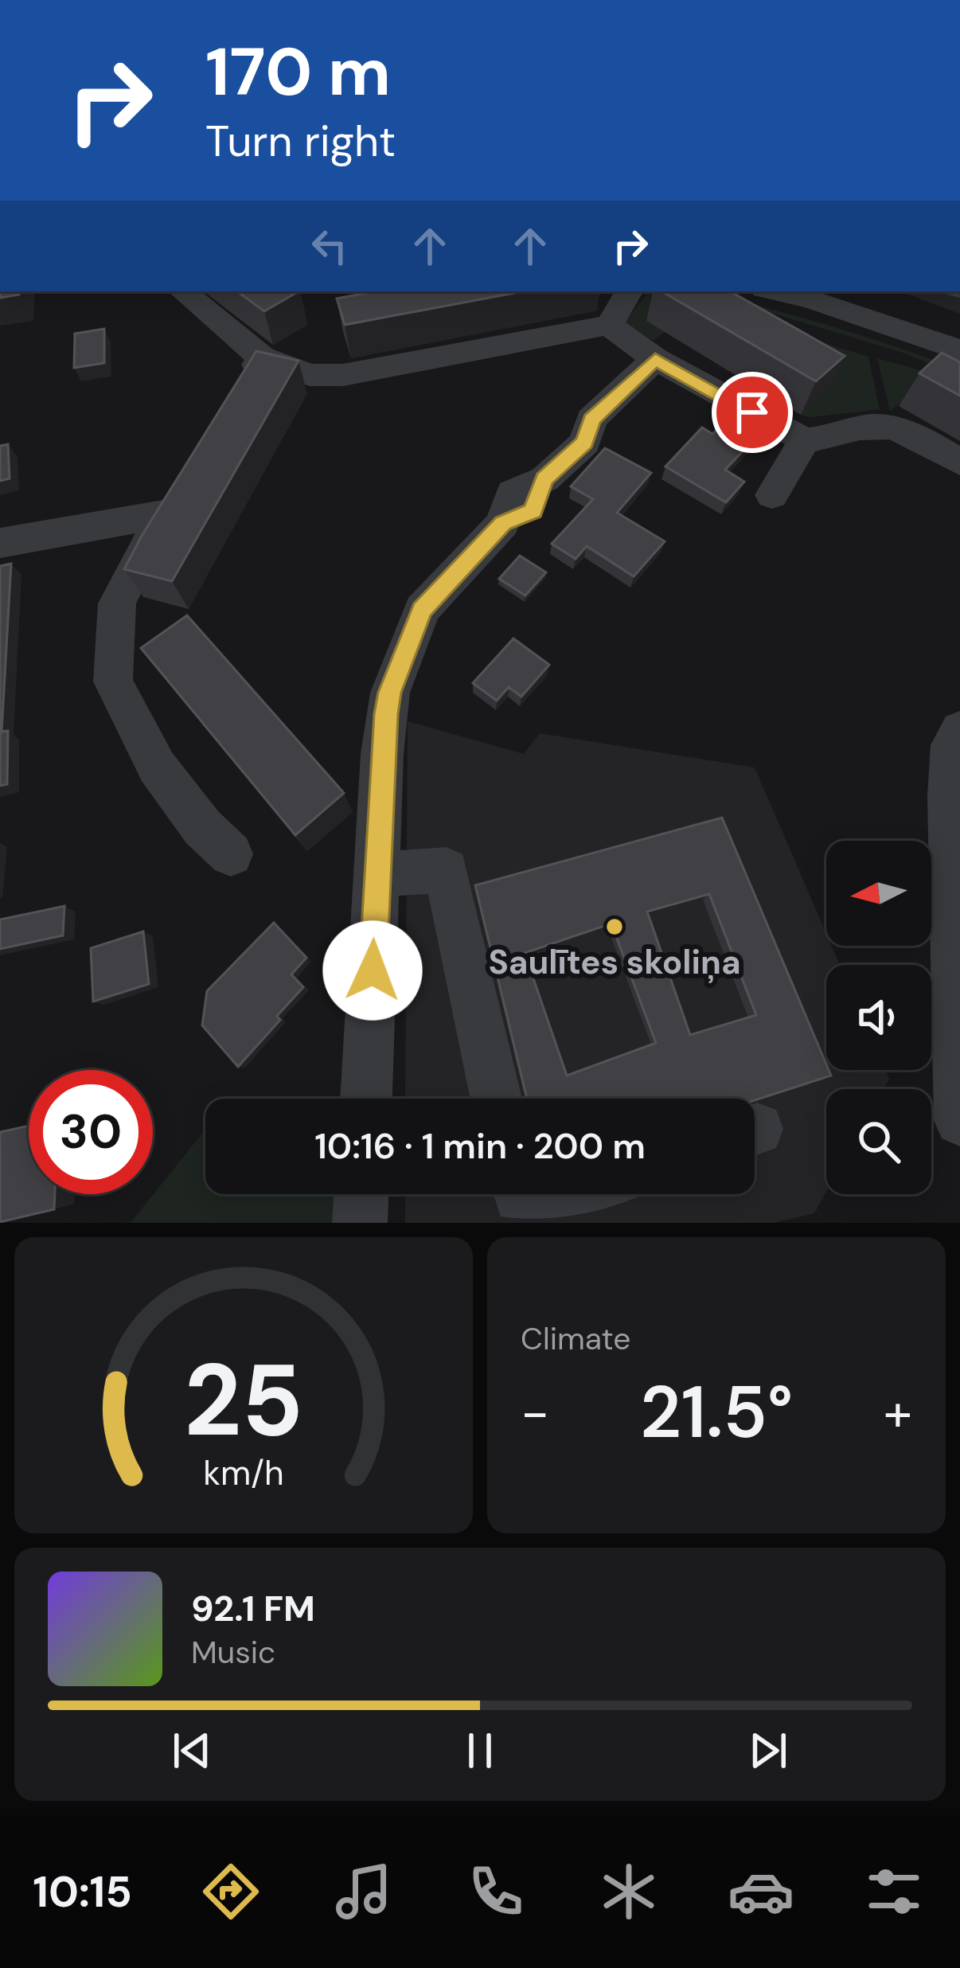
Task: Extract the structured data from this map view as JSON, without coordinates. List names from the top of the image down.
{
  "places": ["Saulītes skoliņa"],
  "north": "left",
  "page": {
    "turn": ["170 m", "Turn right"],
    "limit": "30",
    "trip": "10:16 · 1 min · 200 m",
    "tile": "Climate",
    "heat": ["−", "21.5°", "+"],
    "song": ["92.1 FM", "Music"],
    "tabs": "10:15",
    "gauge": ["25", "km/h"]
  }
}
